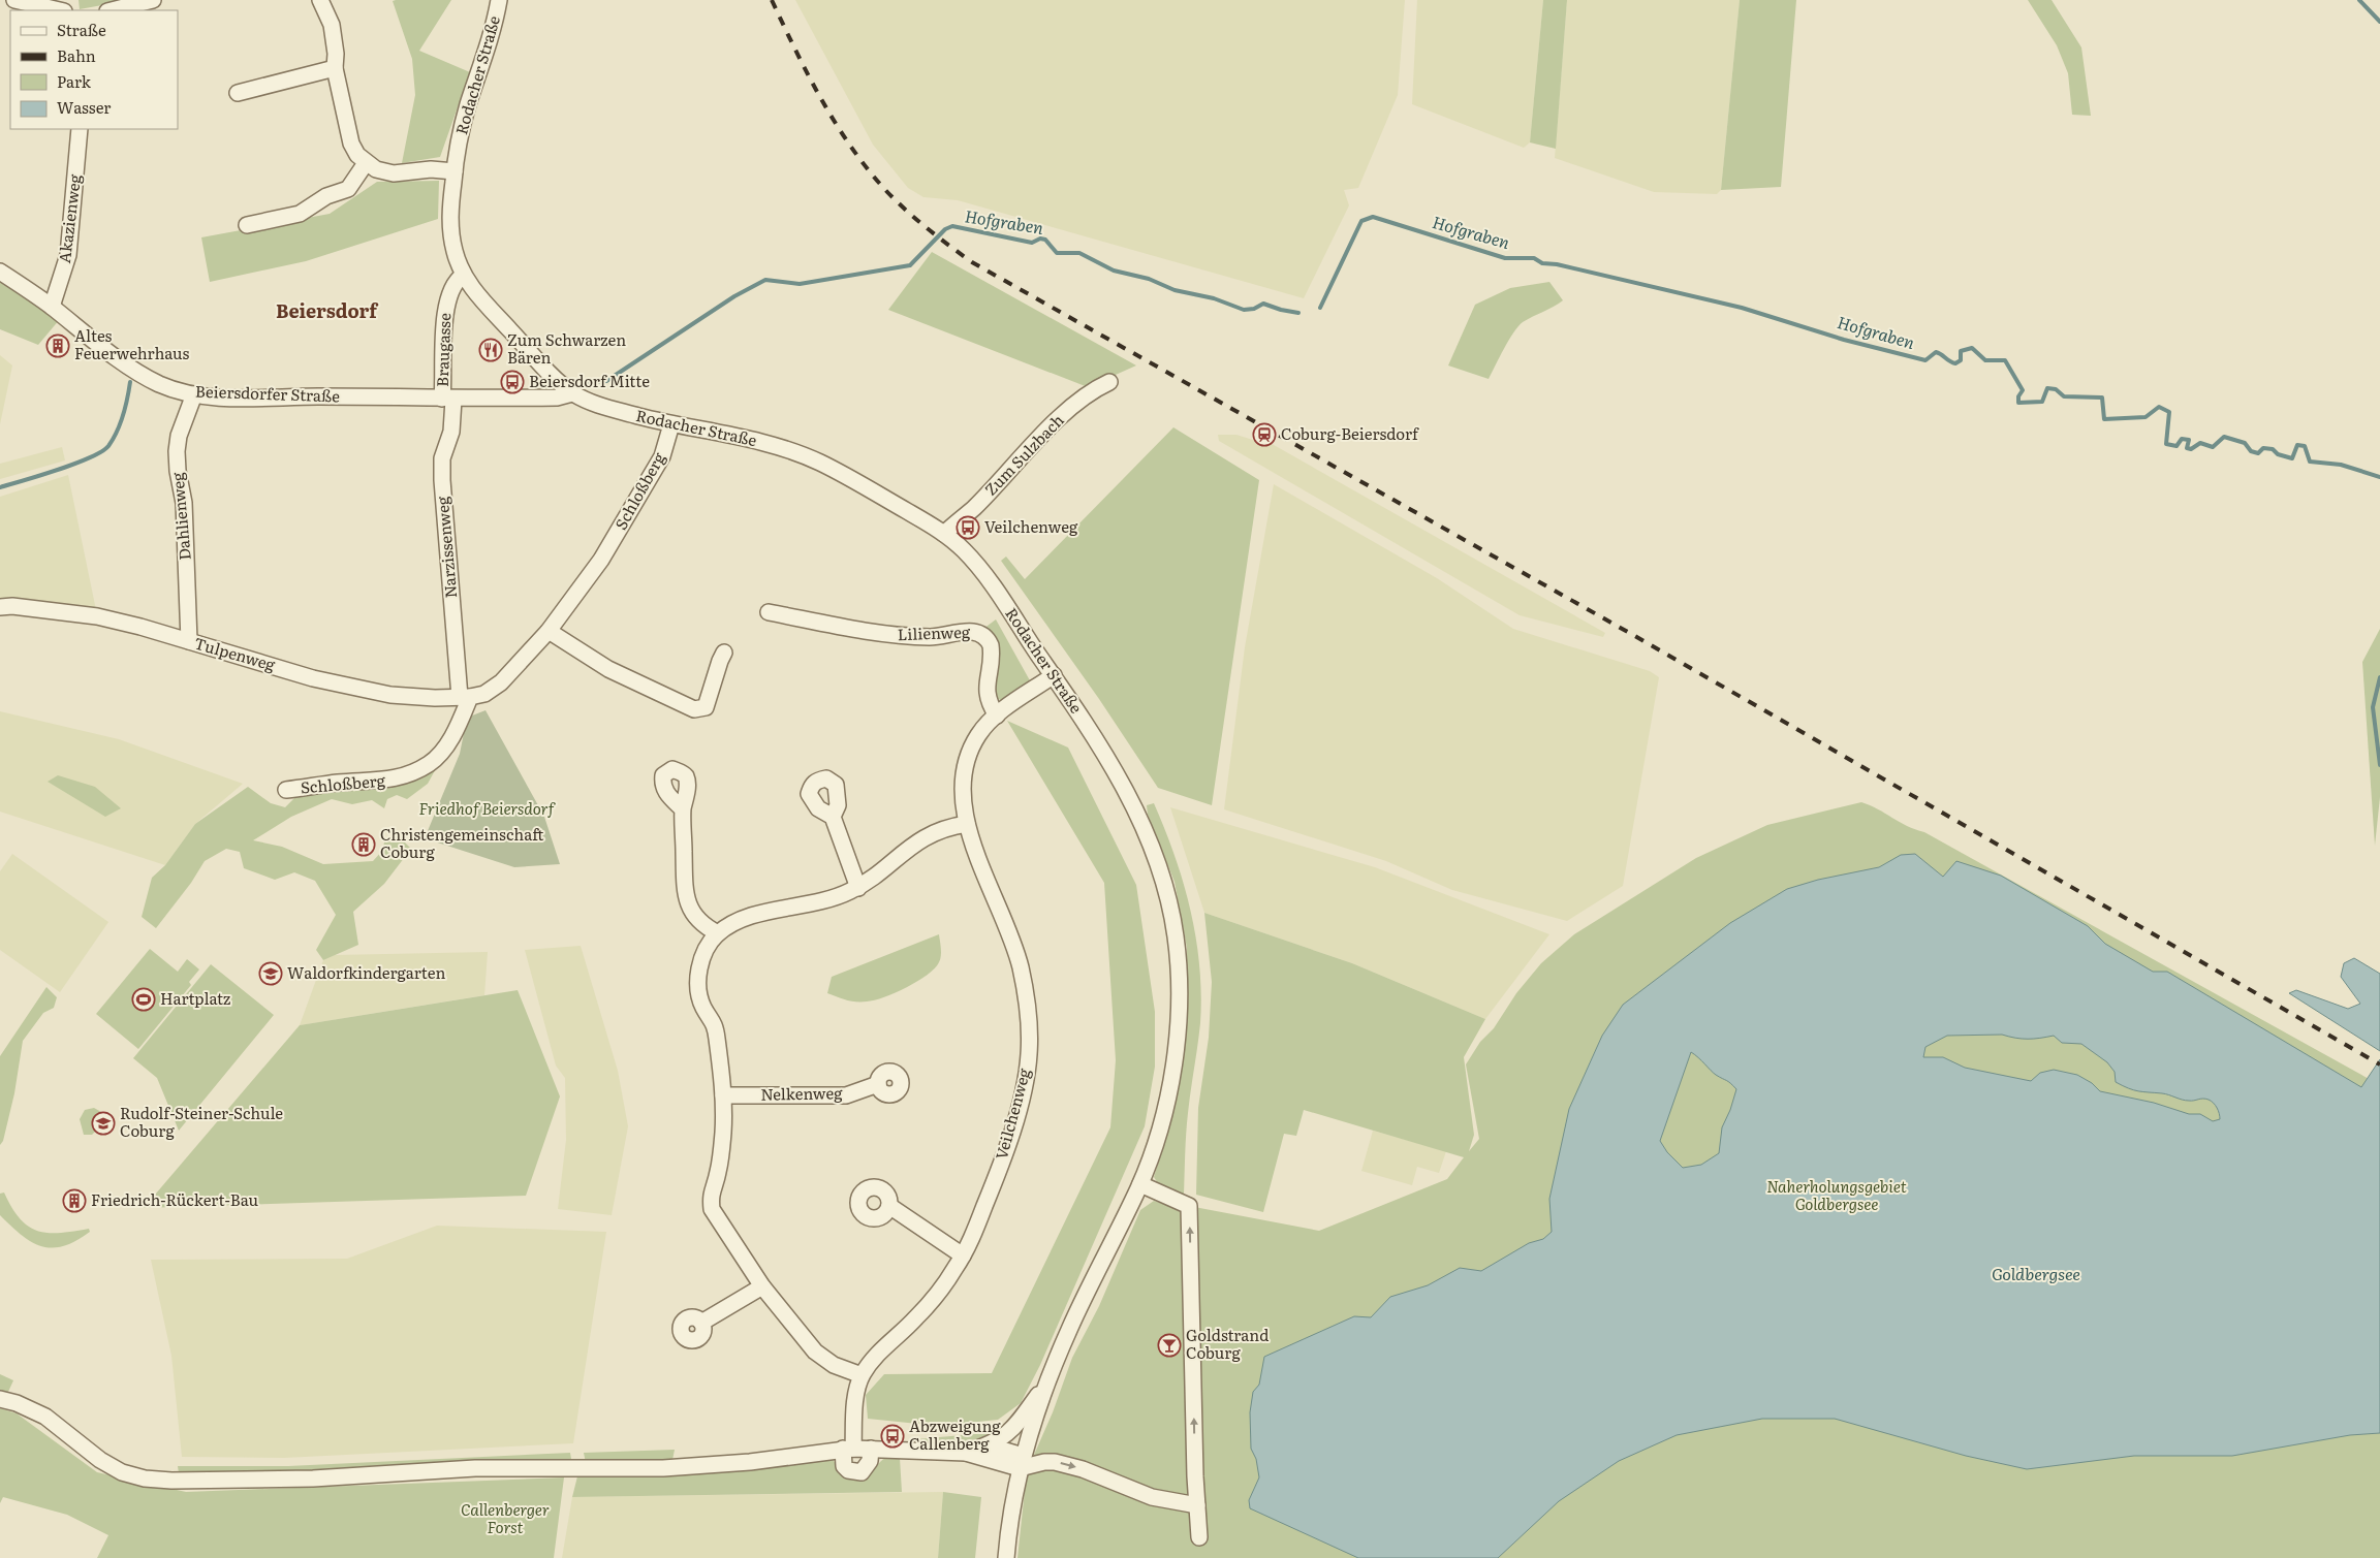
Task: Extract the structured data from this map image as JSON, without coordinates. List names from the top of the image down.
{
  "streets": {
    "street": [
      "Rodacher Straße",
      "Akazienweg",
      "Braugasse",
      "Beiersdorfer Straße",
      "Zum Sulzbach",
      "Schloßberg",
      "Dahlienweg",
      "Narzissenweg",
      "Lilienweg",
      "Tulpenweg",
      "Nelkenweg",
      "Veilchenweg"
    ]
  },
  "crossings": [
    ["Rodacher Straße", "Braugasse"],
    ["Rodacher Straße", "Beiersdorfer Straße"],
    ["Rodacher Straße", "Zum Sulzbach"],
    ["Rodacher Straße", "Schloßberg"],
    ["Rodacher Straße", "Veilchenweg"],
    ["Akazienweg", "Beiersdorfer Straße"],
    ["Braugasse", "Beiersdorfer Straße"],
    ["Braugasse", "Narzissenweg"],
    ["Beiersdorfer Straße", "Dahlienweg"],
    ["Beiersdorfer Straße", "Narzissenweg"],
    ["Schloßberg", "Narzissenweg"],
    ["Schloßberg", "Tulpenweg"],
    ["Dahlienweg", "Tulpenweg"],
    ["Narzissenweg", "Tulpenweg"],
    ["Lilienweg", "Veilchenweg"]
  ],
  "districts": ["Beiersdorf"],
  "water": ["Hofgraben", "Goldbergsee"],
  "parks": ["Friedhof Beiersdorf", "Naherholungsgebiet Goldbergsee", "Callenberger Forst"],
  "places": {
    "building": ["Altes Feuerwehrhaus", "Christengemeinschaft Coburg", "Friedrich-Rückert-Bau"],
    "restaurant": ["Zum Schwarzen Bären"],
    "bus stop": ["Beiersdorf Mitte", "Veilchenweg", "Abzweigung Callenberg"],
    "station": ["Coburg-Beiersdorf"],
    "school or university": ["Waldorfkindergarten", "Rudolf-Steiner-Schule Coburg"],
    "sports": ["Hartplatz"],
    "bar": ["Goldstrand Coburg"]
  },
  "legend": [
    "Straße",
    "Bahn",
    "Park",
    "Wasser"
  ]
}
